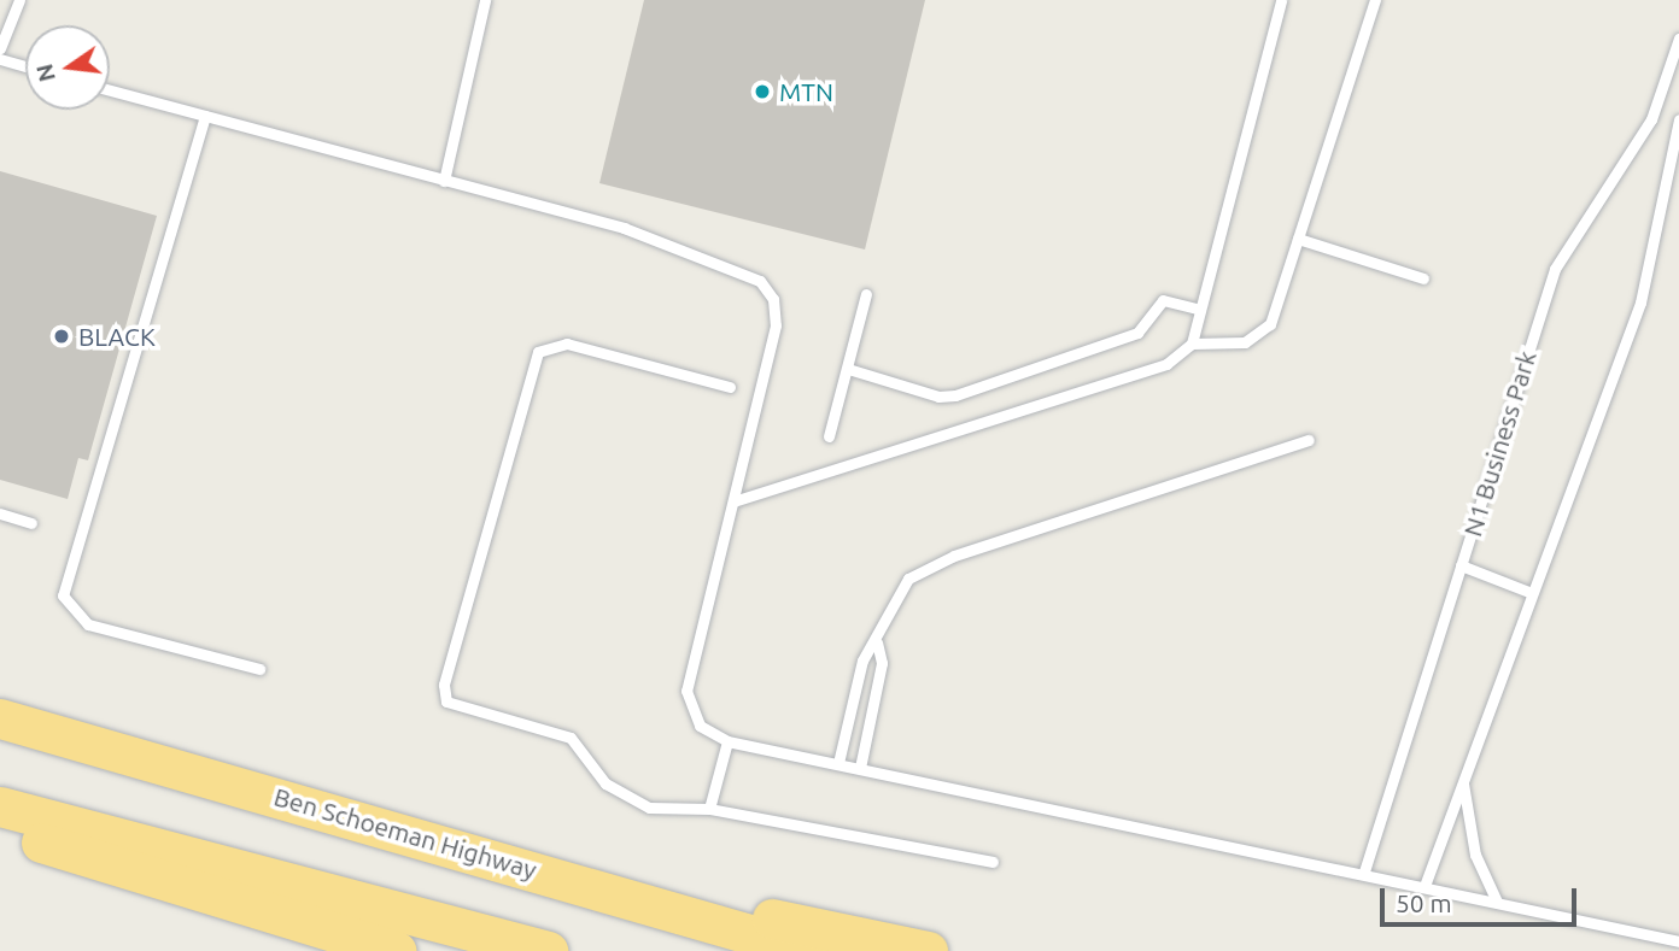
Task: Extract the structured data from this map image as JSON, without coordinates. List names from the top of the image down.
{
  "streets": {
    "highway": ["Ben Schoeman Highway"],
    "lane": ["N1 Business Park"]
  },
  "places": ["MTN", "BLACK"],
  "scale_bar": "50 m",
  "north": "left"
}
